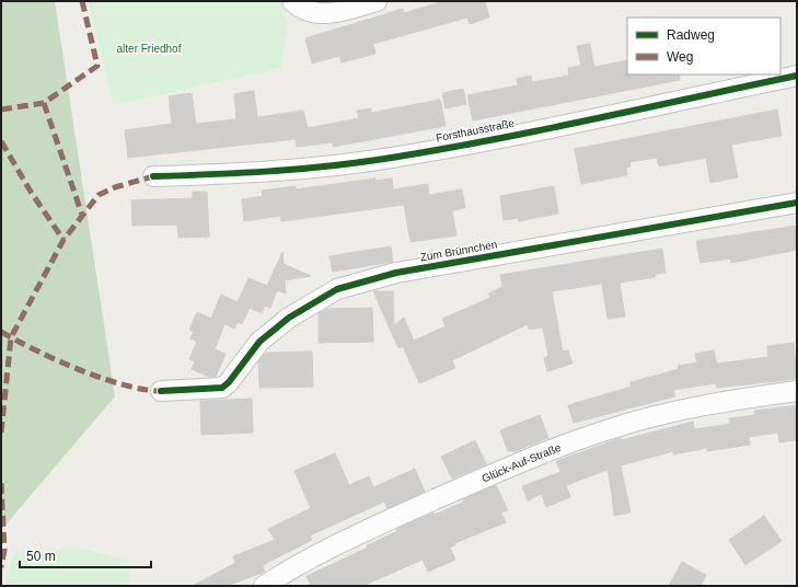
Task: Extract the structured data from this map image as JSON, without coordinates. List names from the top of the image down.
{
  "streets": {
    "street": ["Forsthausstraße", "Zum Brünnchen", "Glück-Auf-Straße"]
  },
  "parks": ["alter Friedhof"],
  "legend": ["Radweg", "Weg"],
  "scale_bar": "50 m"
}
